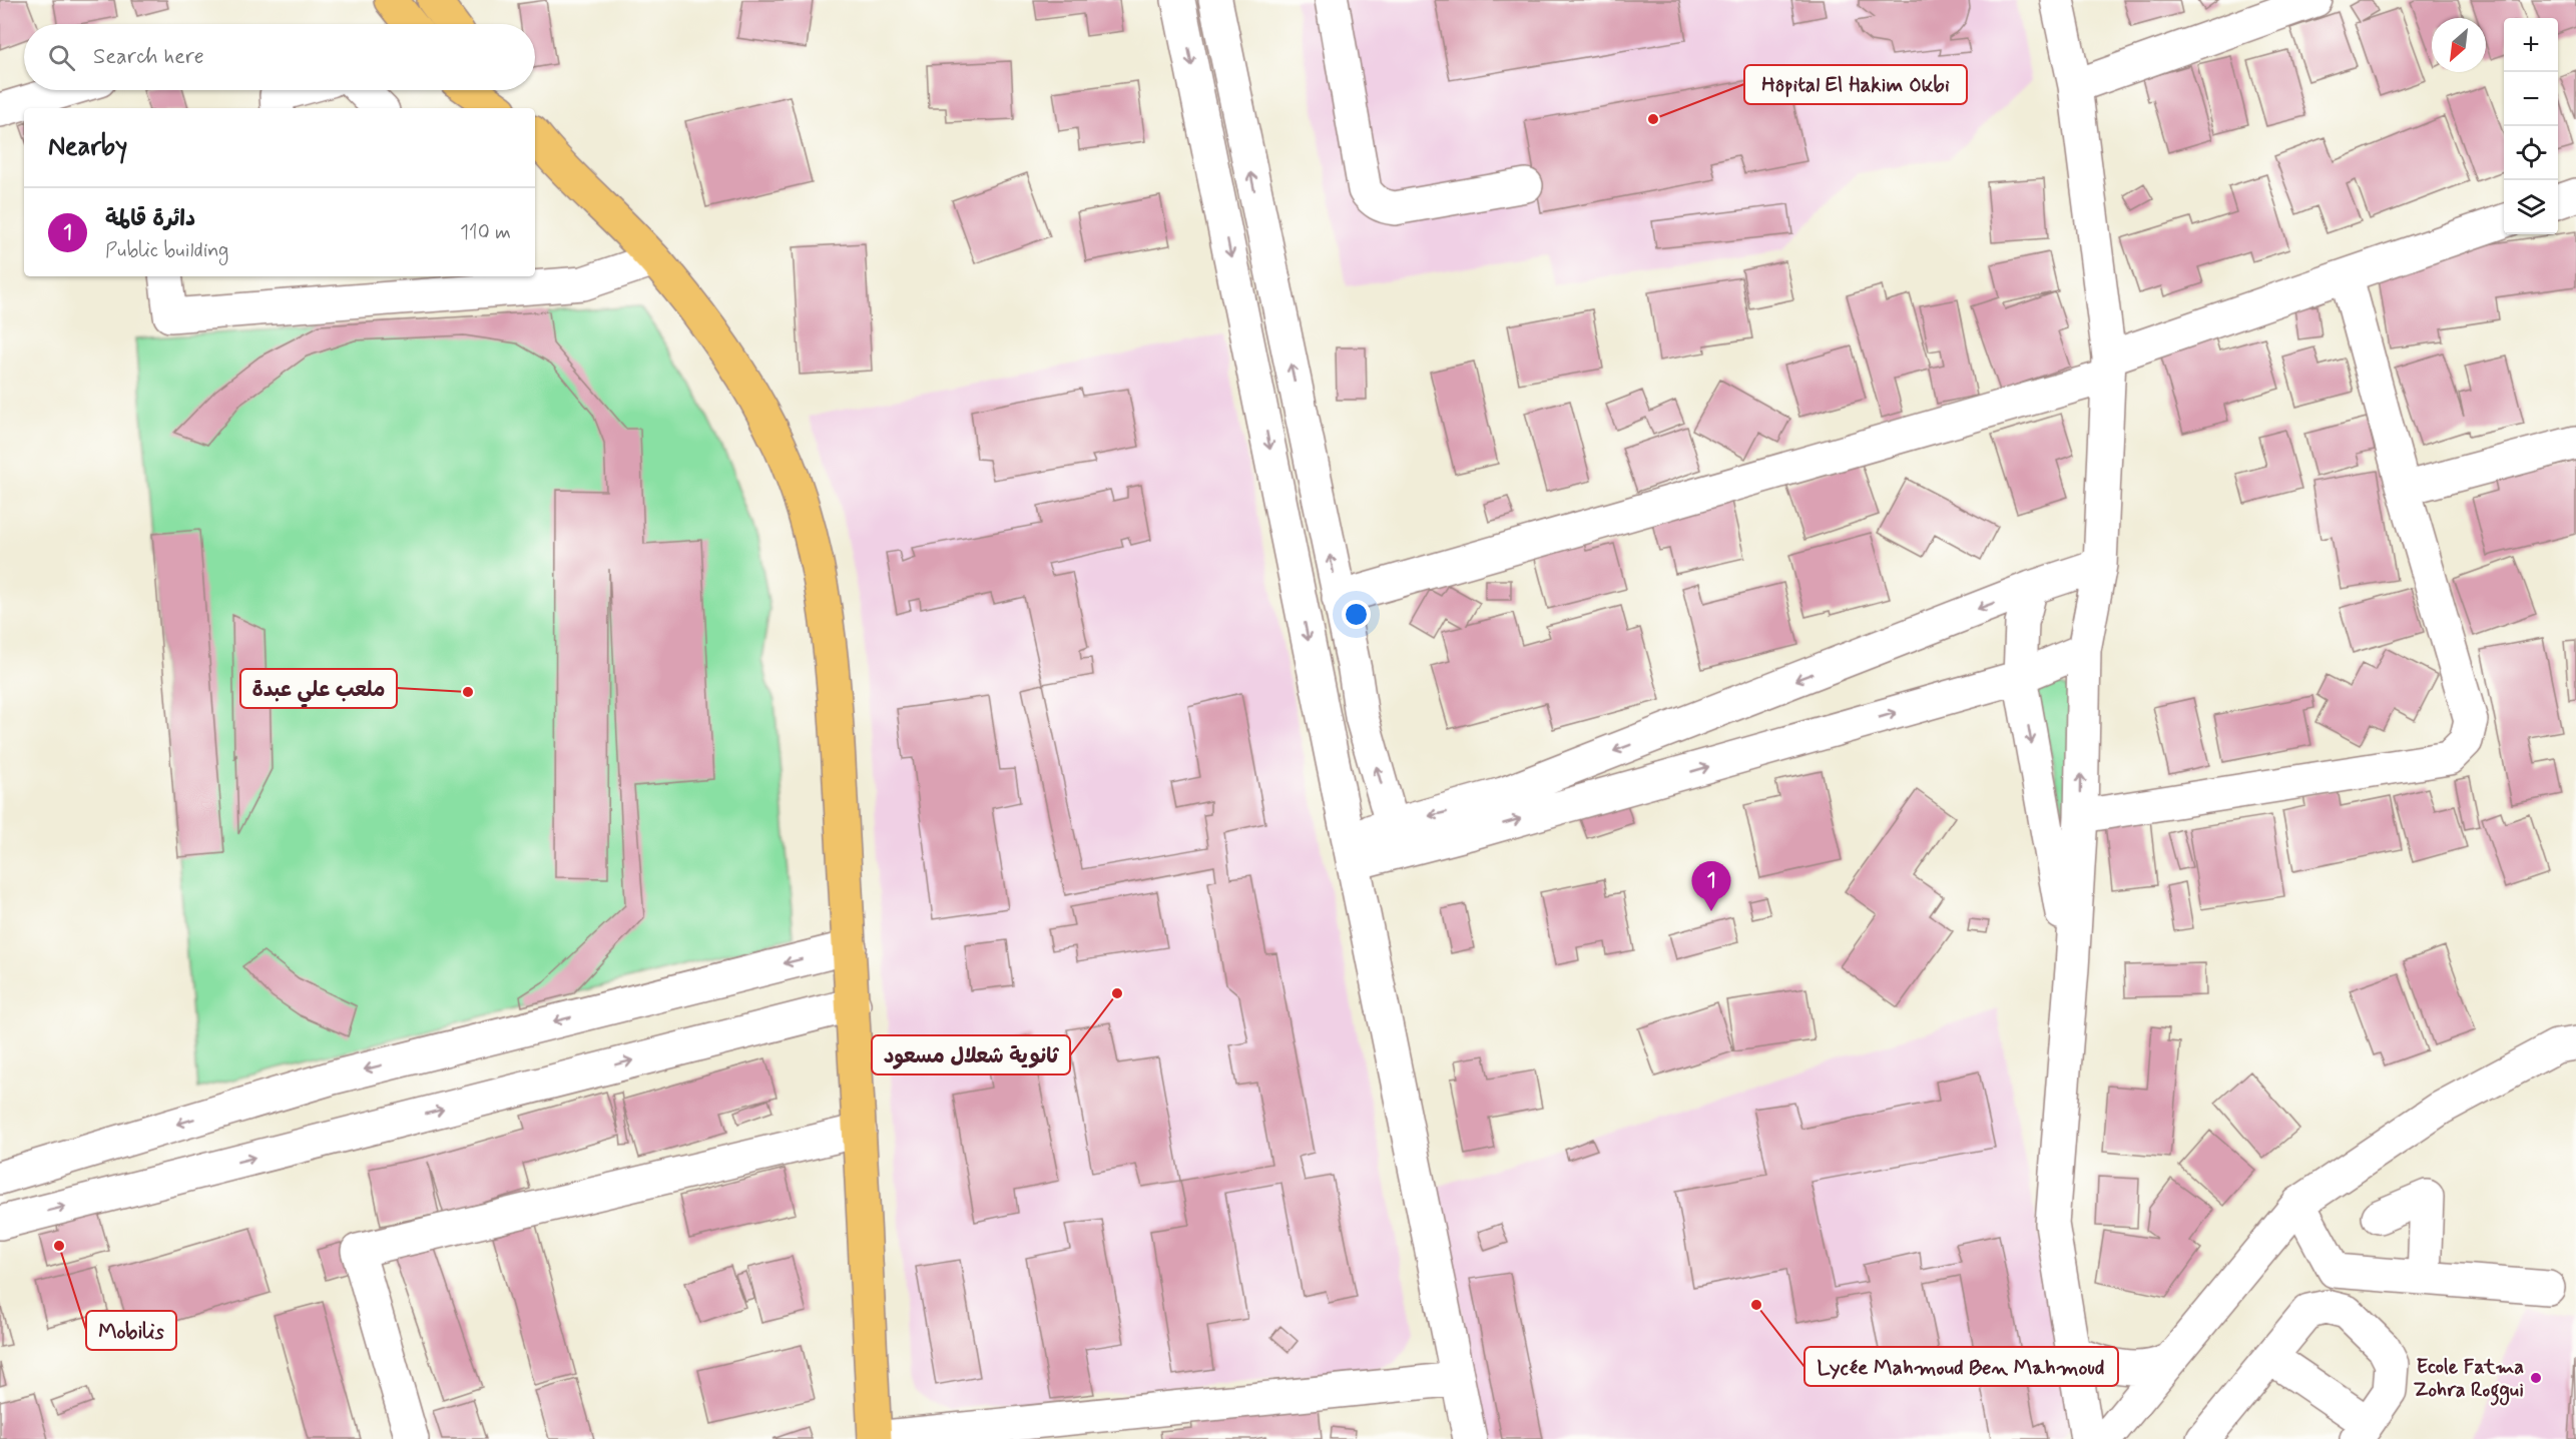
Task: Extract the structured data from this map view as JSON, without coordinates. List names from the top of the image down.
{
  "places": [
    "Hôpital El Hakim Okbi",
    "ملعب علي عبدة",
    "ثانوية شعلال مسعود",
    "Mobilis",
    "Lycée Mahmoud Ben Mahmoud",
    "Ecole Fatma Zohra Roggui"
  ],
  "north": "bottom left",
  "page": {
    "map_buttons": ["+", "−"],
    "search": "Search here",
    "heading": "Nearby",
    "list": [
      {
        "mark": "1",
        "name": "دائرة قالمة",
        "note": "Public building",
        "value": "110 m"
      }
    ],
    "pins": "1"
  }
}
